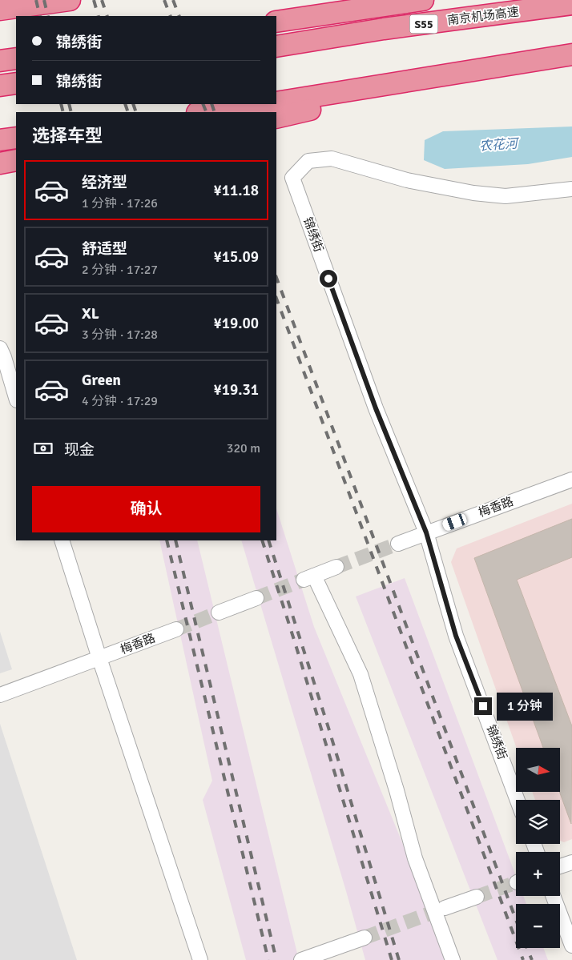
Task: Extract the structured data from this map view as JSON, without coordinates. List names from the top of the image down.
{
  "streets": {
    "highway": ["南京机场高速", "S55"],
    "street": ["锦绣街", "梅香路"]
  },
  "crossings": [
    ["锦绣街", "梅香路"]
  ],
  "water": ["农花河"],
  "north": "right",
  "page": {
    "banner": ["锦绣街", "锦绣街"],
    "heading": "选择车型",
    "list": [
      {
        "name": "经济型",
        "note": "1 分钟 · 17:26",
        "value": "¥11.18"
      },
      {
        "name": "舒适型",
        "note": "2 分钟 · 17:27",
        "value": "¥15.09"
      },
      {
        "name": "XL",
        "note": "3 分钟 · 17:28",
        "value": "¥19.00"
      },
      {
        "name": "Green",
        "note": "4 分钟 · 17:29",
        "value": "¥19.31"
      }
    ],
    "pay": ["现金", "320 m"],
    "buttons": "确认",
    "bubble": "1 分钟",
    "map_buttons": ["+", "−"]
  }
}
